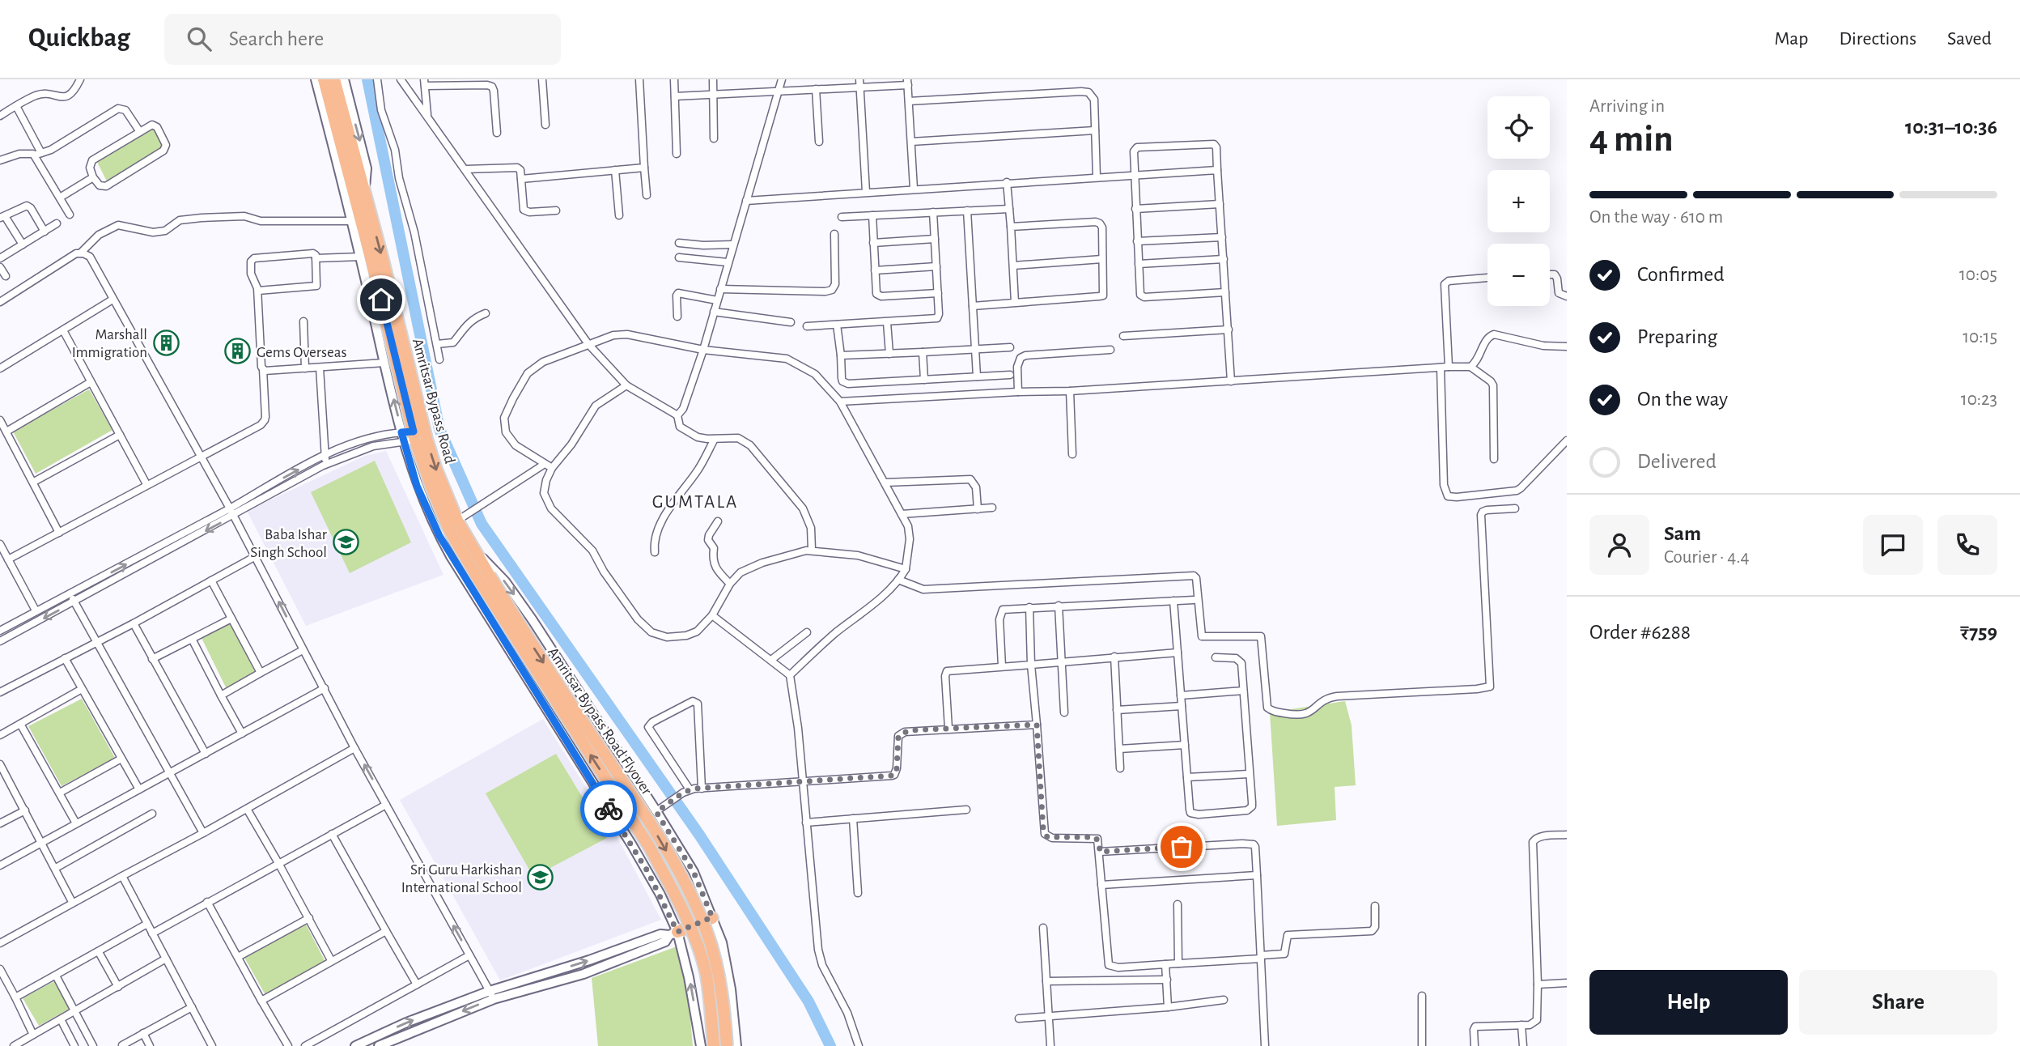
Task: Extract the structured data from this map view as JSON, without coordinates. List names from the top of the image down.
{
  "streets": {
    "highway": ["Amritsar Bypass Road", "Amritsar Bypass Road Flyover"]
  },
  "crossings": [
    ["Amritsar Bypass Road", "Amritsar Bypass Road Flyover"]
  ],
  "districts": ["GUMTALA"],
  "places": {
    "building": ["Marshall Immigration", "Gems Overseas"],
    "school or university": ["Baba Ishar Singh School", "Sri Guru Harkishan International School"]
  },
  "page": {
    "header": "Quickbag",
    "search": "Search here",
    "nav": ["Map", "Directions", "Saved"],
    "heading": ["4 min", "Arriving in", "10:31–10:36"],
    "panel": [
      "Sam",
      "Courier · 4.4",
      "Order #6288",
      "₹759"
    ],
    "map_buttons": ["+", "−"],
    "bar": "On the way · 610 m",
    "list": [
      ["Confirmed", "10:05"],
      ["Preparing", "10:15"],
      ["On the way", "10:23"],
      "Delivered"
    ],
    "buttons": ["Help", "Share"]
  }
}
